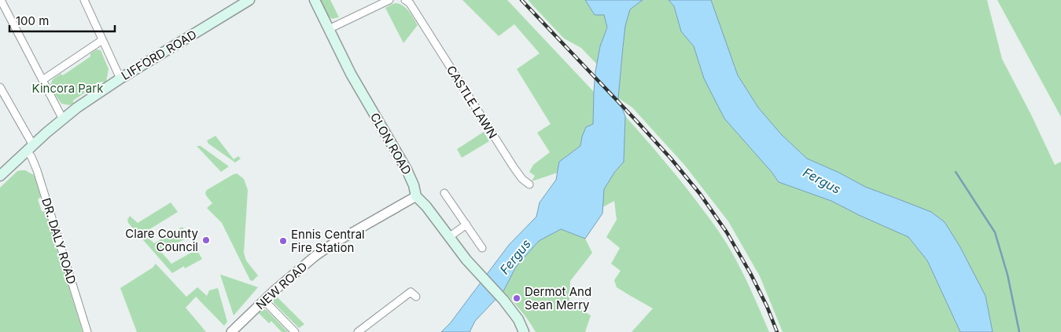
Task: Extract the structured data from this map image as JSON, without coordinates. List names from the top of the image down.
{
  "streets": {
    "main road": ["LIFFORD ROAD", "CLON ROAD"],
    "street": ["CASTLE LAWN", "DR. DALY ROAD", "NEW ROAD"]
  },
  "crossings": [
    ["LIFFORD ROAD", "DR. DALY ROAD"],
    ["CLON ROAD", "NEW ROAD"]
  ],
  "water": ["Fergus"],
  "parks": ["Kincora Park"],
  "places": ["Clare County Council", "Ennis Central Fire Station", "Dermot And Sean Merry"],
  "scale_bar": "100 m"
}
